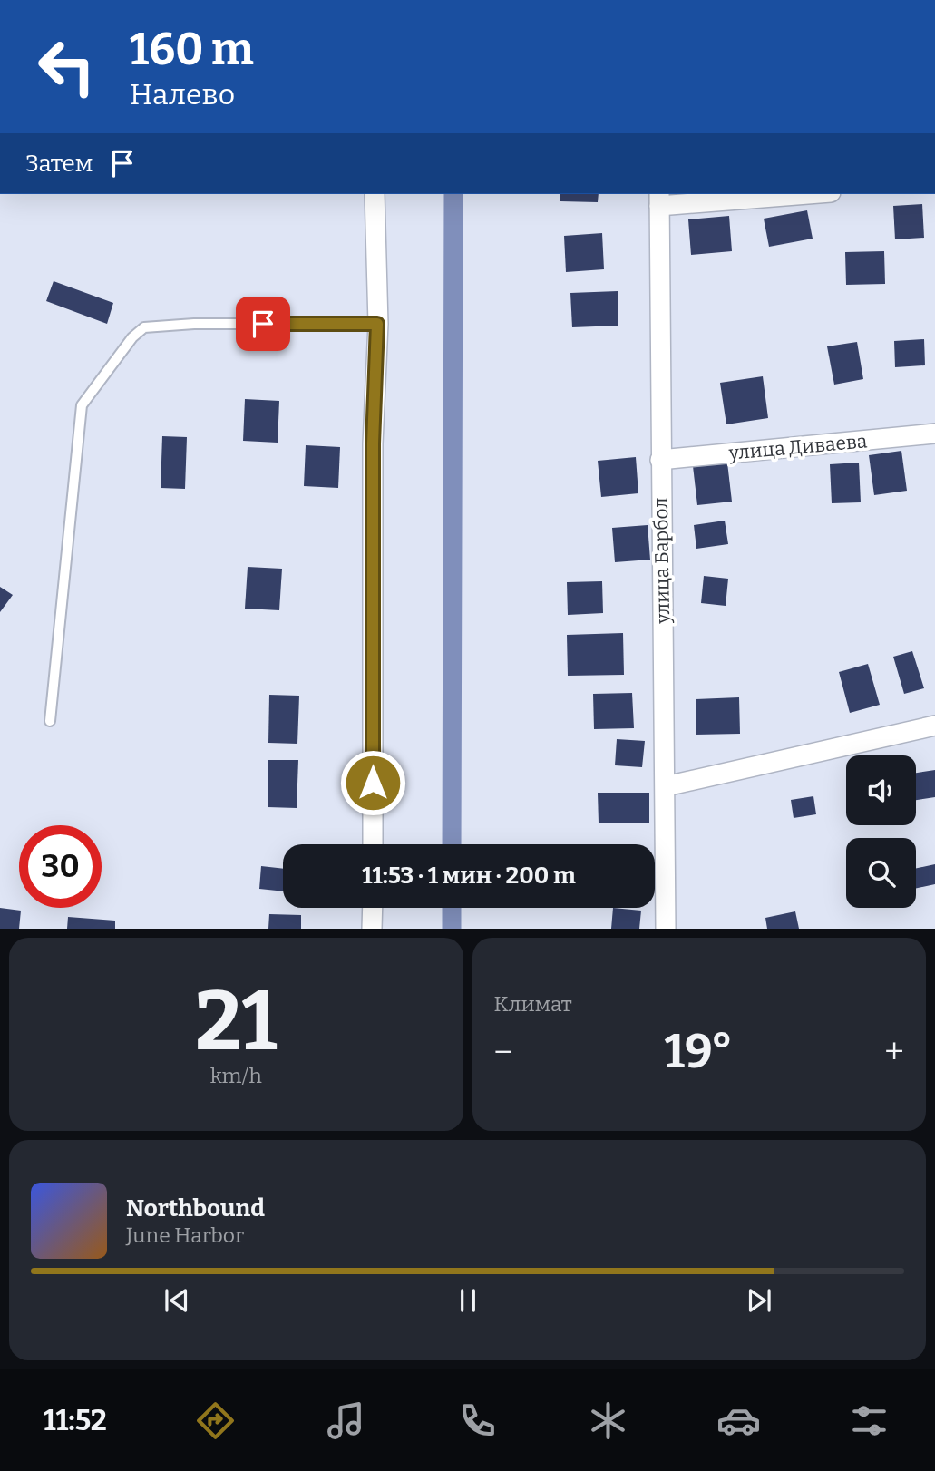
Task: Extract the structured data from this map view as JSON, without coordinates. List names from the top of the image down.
{
  "streets": {
    "street": ["улица Диваева", "улица Барбол"]
  },
  "crossings": [
    ["улица Диваева", "улица Барбол"]
  ],
  "page": {
    "turn": ["160 m", "Налево"],
    "then": "Затем",
    "limit": "30",
    "trip": "11:53 · 1 мин · 200 m",
    "tile": [
      ["21", "km/h"],
      "Климат"
    ],
    "heat": ["−", "19°", "+"],
    "song": ["Northbound", "June Harbor"],
    "tabs": "11:52"
  }
}
